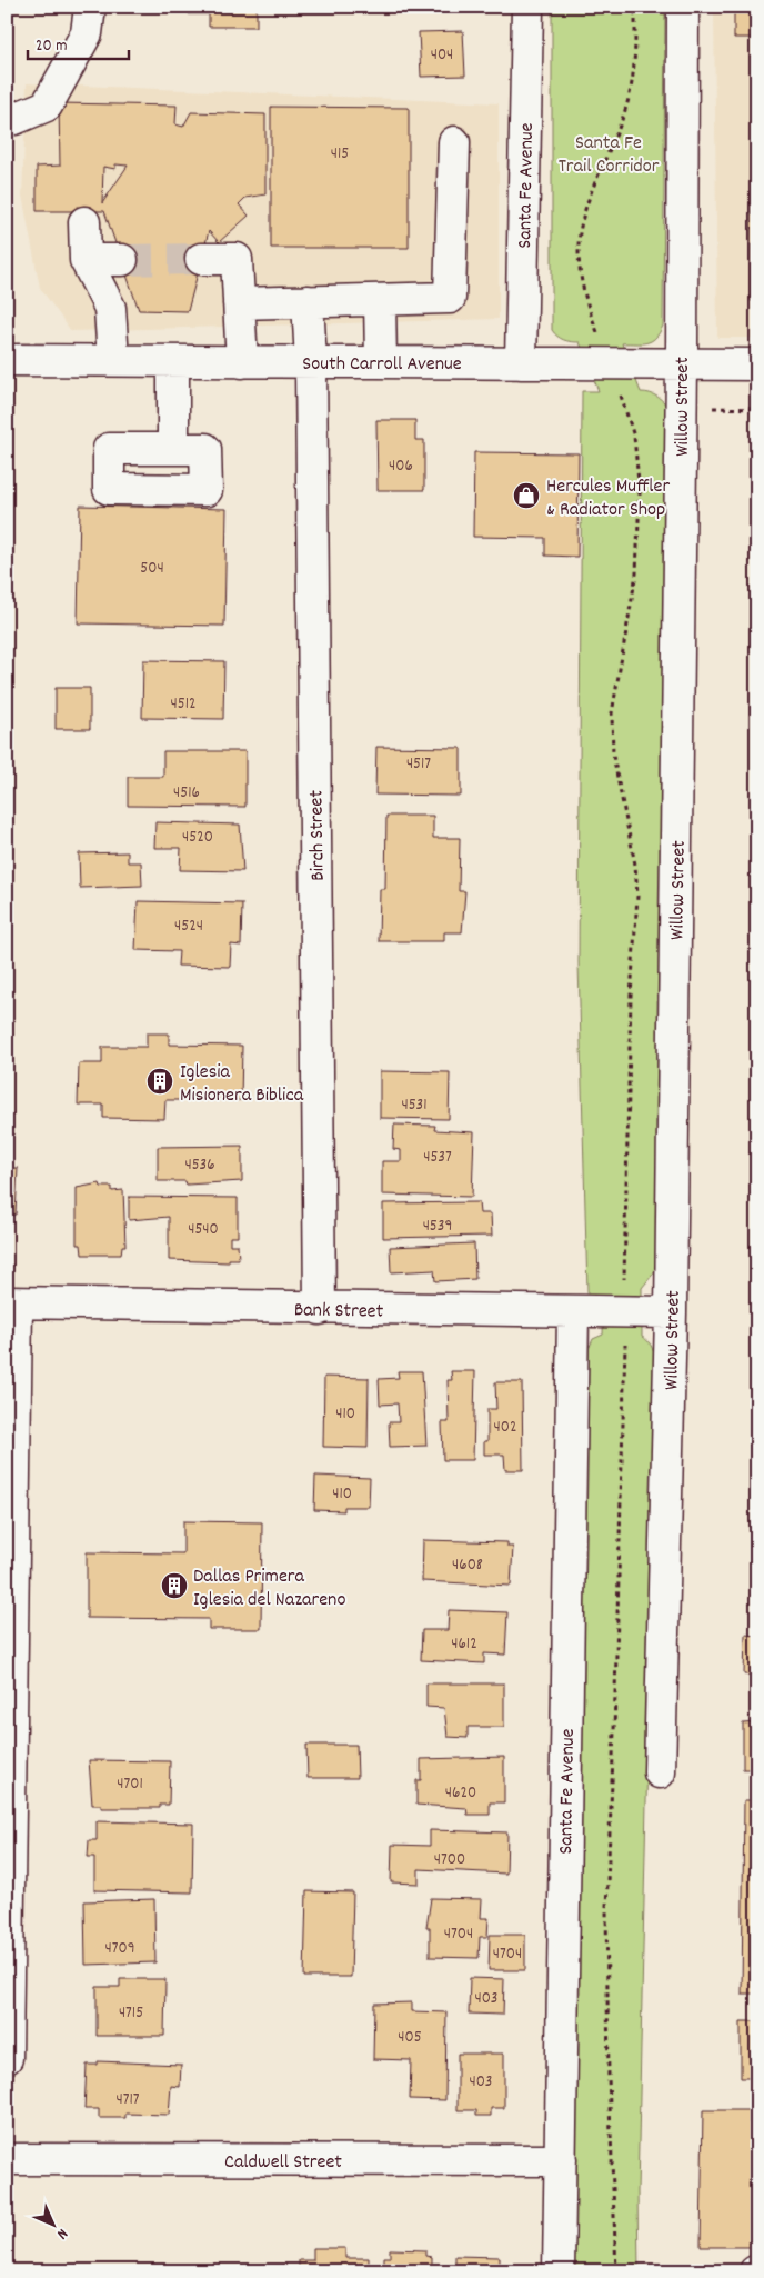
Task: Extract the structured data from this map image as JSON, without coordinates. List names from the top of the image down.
{
  "streets": {
    "street": [
      "Santa Fe Avenue",
      "South Carroll Avenue",
      "Willow Street",
      "Birch Street",
      "Bank Street",
      "Caldwell Street"
    ]
  },
  "crossings": [
    ["Santa Fe Avenue", "South Carroll Avenue"],
    ["Santa Fe Avenue", "Bank Street"],
    ["Santa Fe Avenue", "Caldwell Street"],
    ["South Carroll Avenue", "Willow Street"],
    ["South Carroll Avenue", "Birch Street"],
    ["Willow Street", "Bank Street"],
    ["Birch Street", "Bank Street"]
  ],
  "parks": ["Santa Fe Trail Corridor"],
  "places": {
    "shop": ["Hercules Muffler & Radiator Shop"],
    "building": ["Iglesia Misionera Biblica", "Dallas Primera Iglesia del Nazareno"]
  },
  "house_numbers": [
    "404",
    "415",
    "406",
    "504",
    "4512",
    "4517",
    "4516",
    "4520",
    "4524",
    "4531",
    "4537",
    "4536",
    "4539",
    "4540",
    "410",
    "402",
    "410",
    "4608",
    "4612",
    "4701",
    "4620",
    "4700",
    "4704",
    "4709",
    "4704",
    "403",
    "4715",
    "405",
    "403",
    "4717"
  ],
  "scale_bar": "20 m",
  "north": "bottom right"
}
